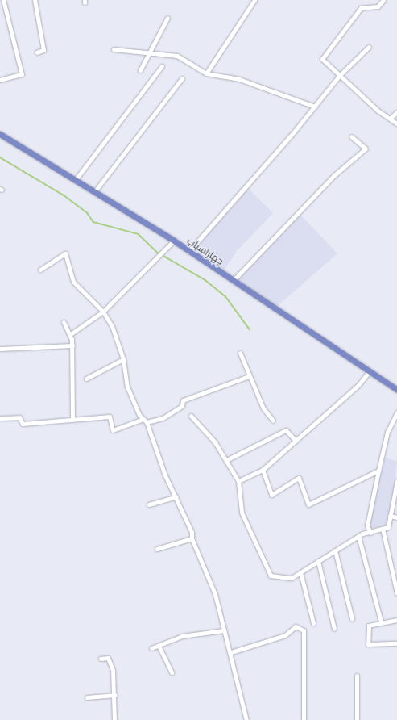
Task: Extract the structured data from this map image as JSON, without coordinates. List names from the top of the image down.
{
  "streets": {
    "highway": ["چهاراسیاب"]
  }
}
